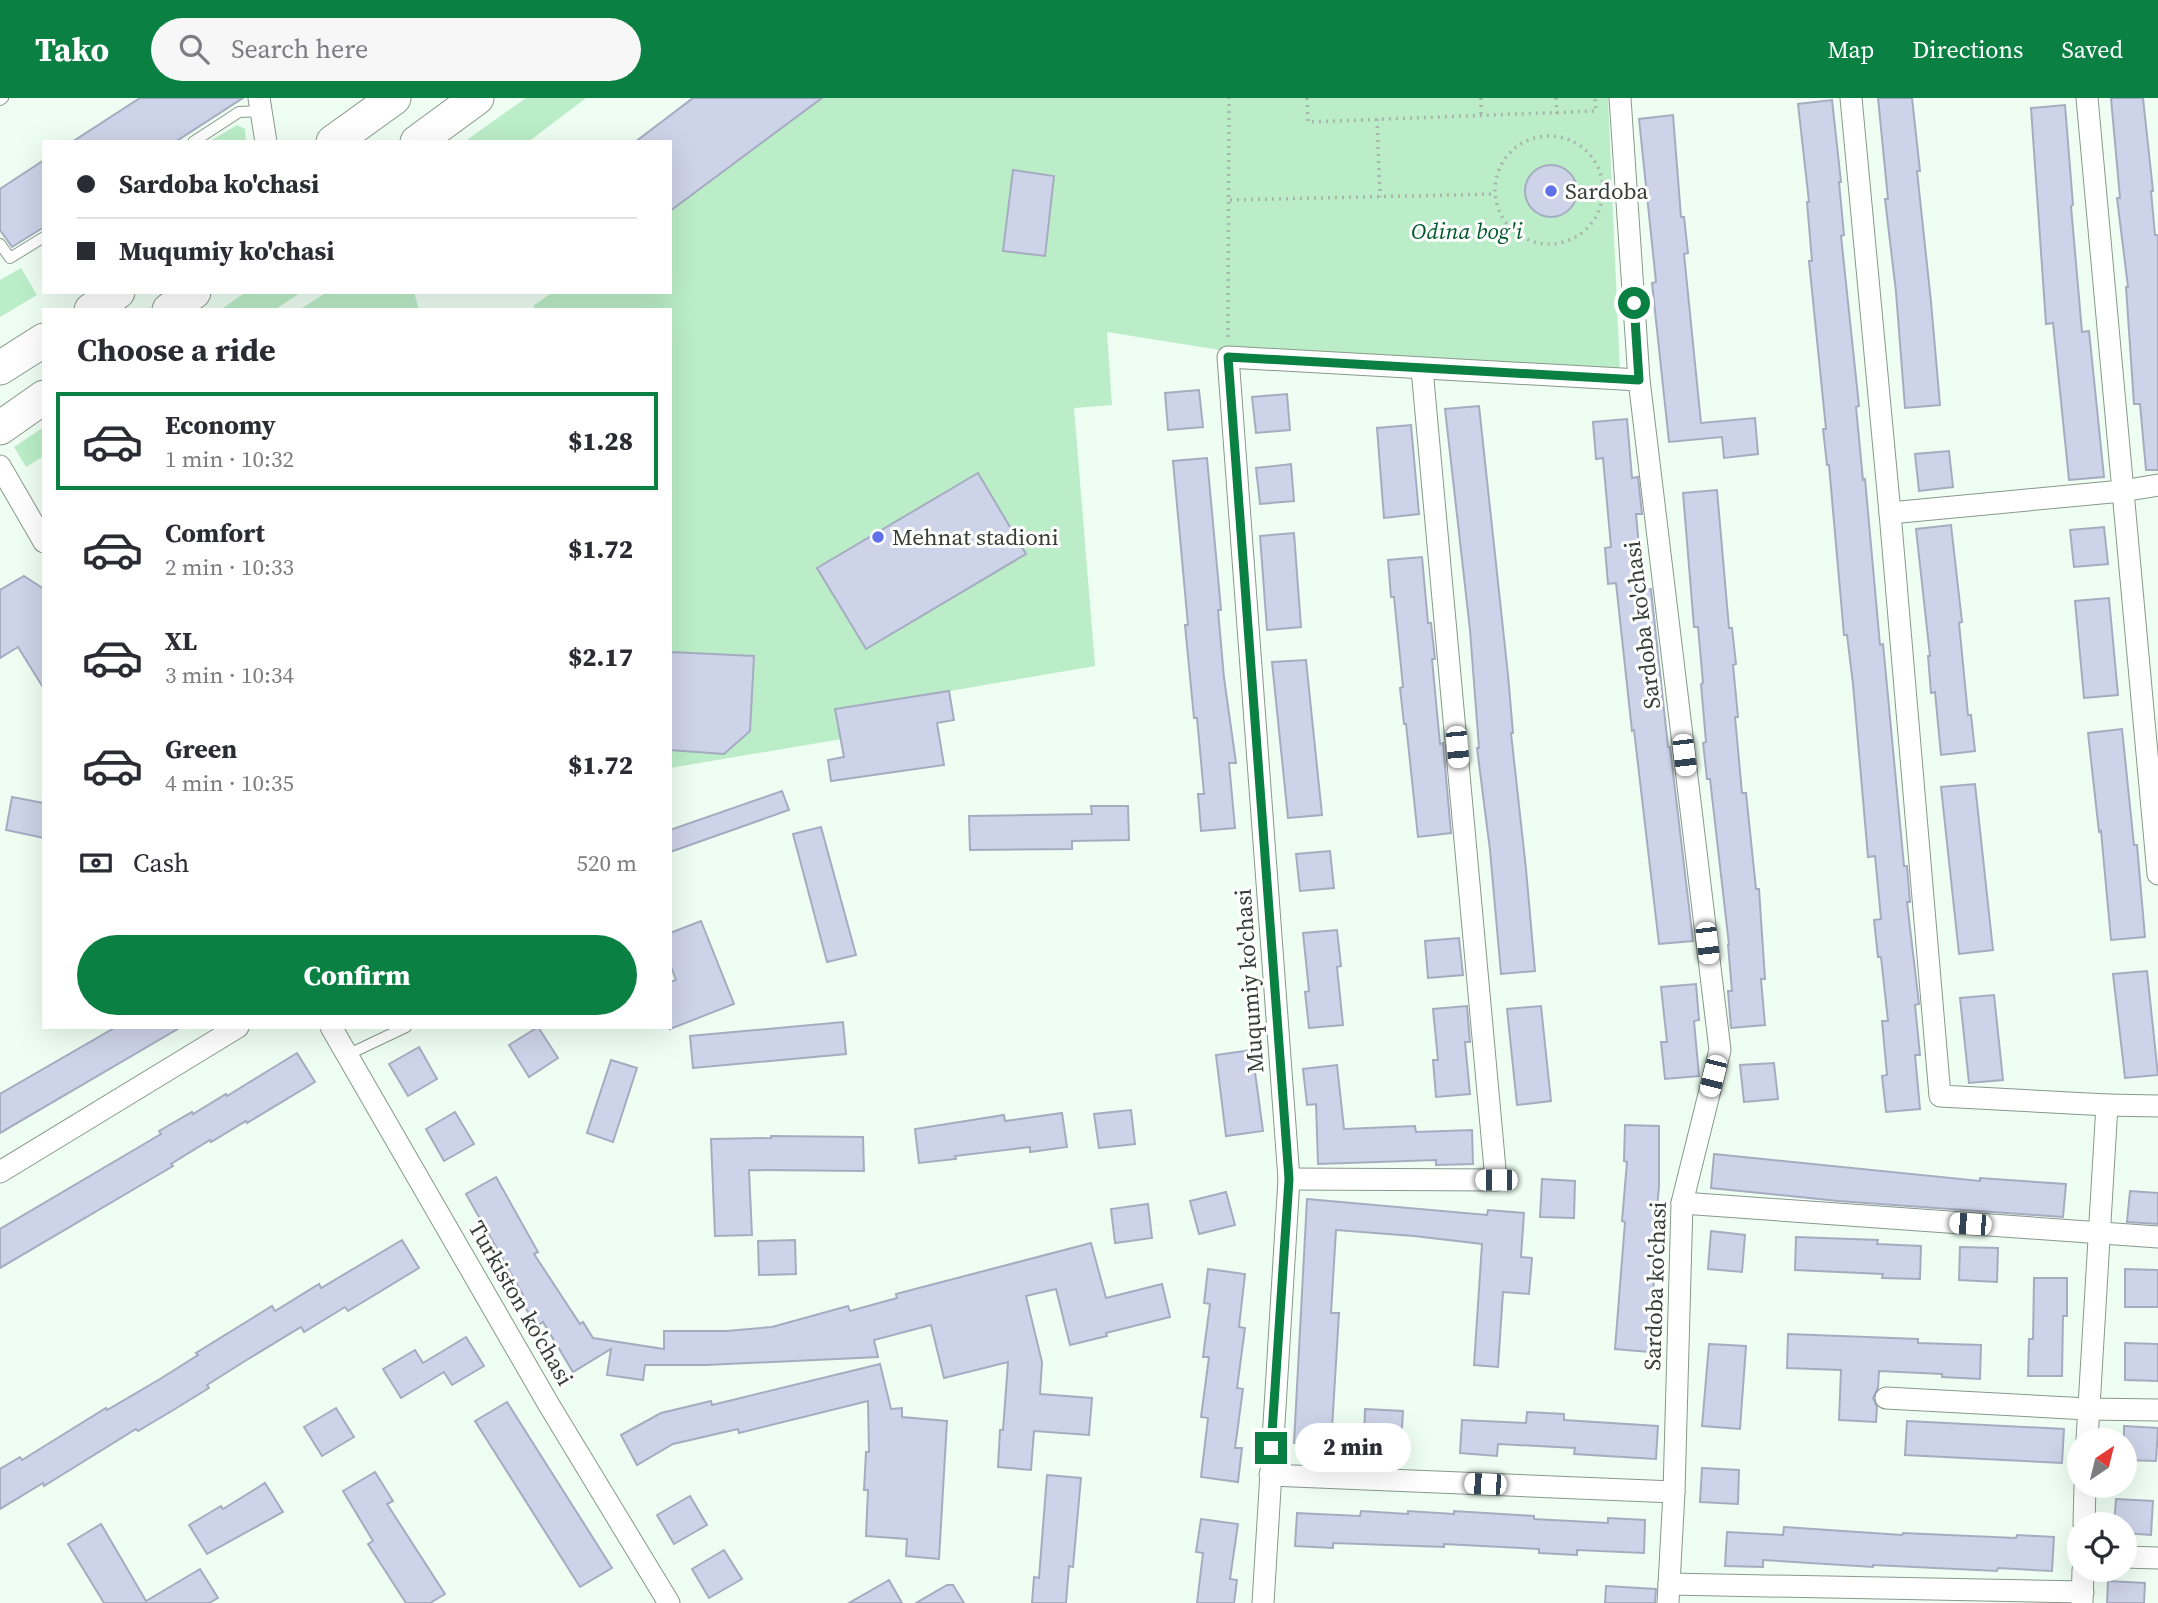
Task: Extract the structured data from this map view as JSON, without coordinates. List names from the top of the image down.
{
  "streets": {
    "street": ["Sardoba ko'chasi", "Muqumiy ko'chasi", "Turkiston ko'chasi"]
  },
  "parks": ["Odina bog'i"],
  "places": ["Sardoba", "Mehnat stadioni"],
  "north": "top right",
  "page": {
    "header": "Tako",
    "search": "Search here",
    "nav": ["Map", "Directions", "Saved"],
    "banner": ["Sardoba ko'chasi", "Muqumiy ko'chasi"],
    "heading": "Choose a ride",
    "list": [
      {
        "name": "Economy",
        "note": "1 min · 10:32",
        "value": "$1.28"
      },
      {
        "name": "Comfort",
        "note": "2 min · 10:33",
        "value": "$1.72"
      },
      {
        "name": "XL",
        "note": "3 min · 10:34",
        "value": "$2.17"
      },
      {
        "name": "Green",
        "note": "4 min · 10:35",
        "value": "$1.72"
      }
    ],
    "pay": ["Cash", "520 m"],
    "buttons": "Confirm",
    "bubble": "2 min"
  }
}
